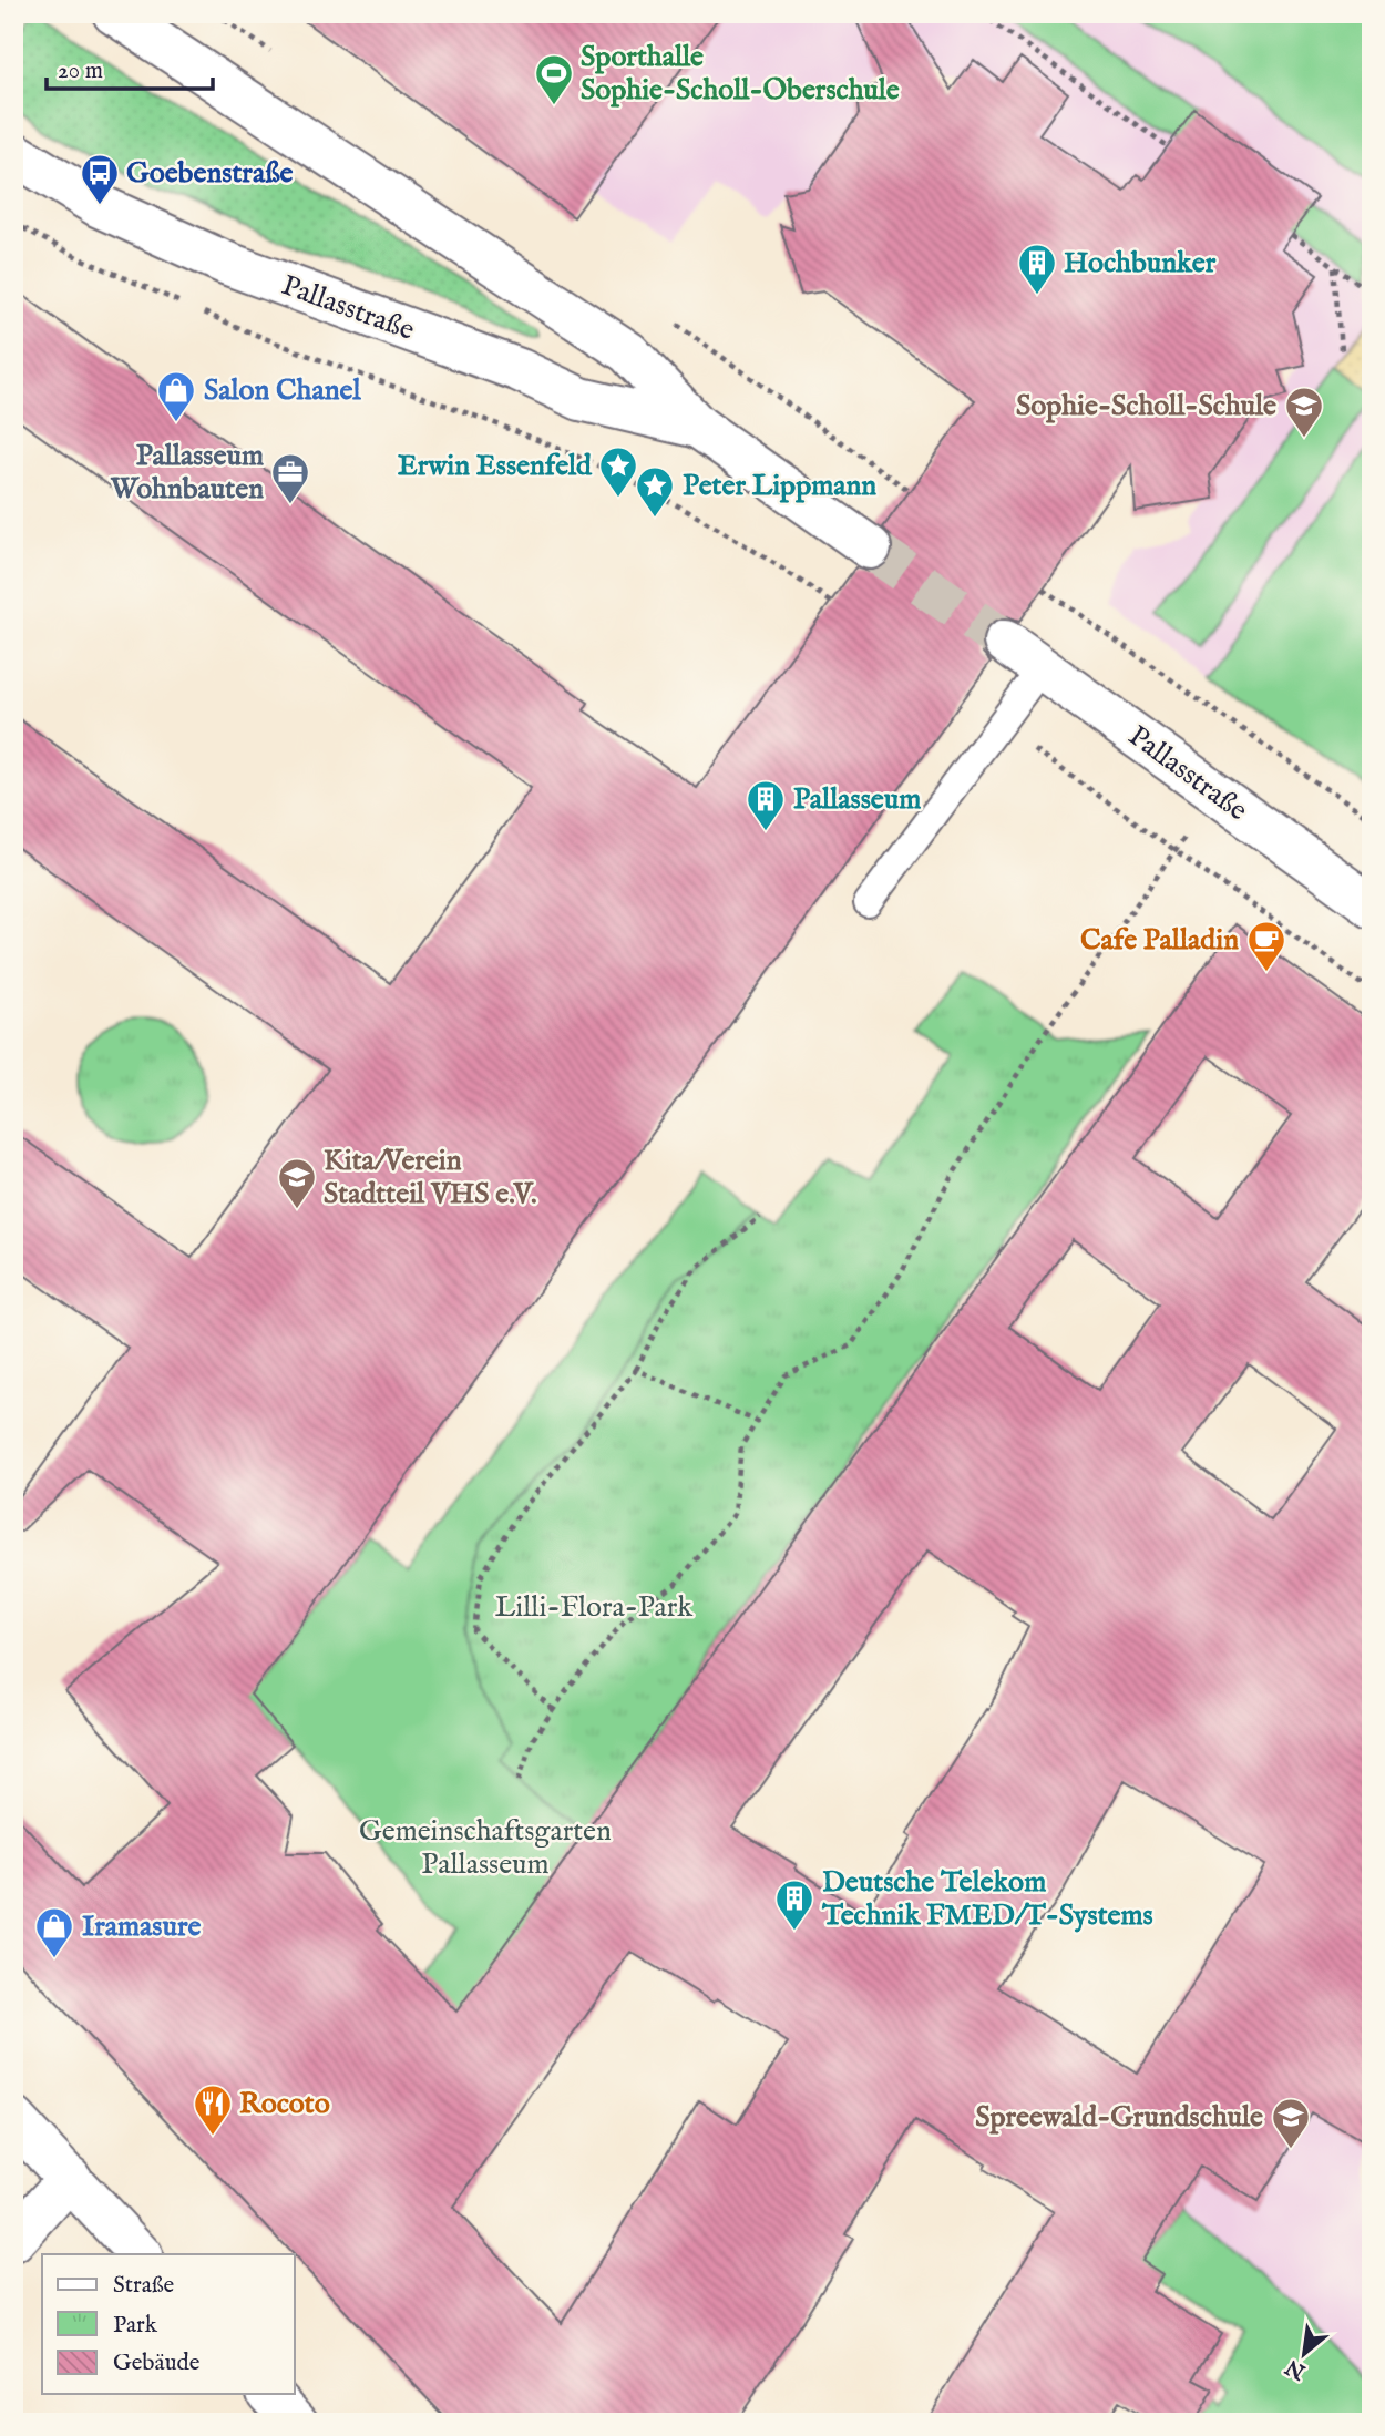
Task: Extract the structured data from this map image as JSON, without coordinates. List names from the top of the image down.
{
  "streets": {
    "main road": ["Pallasstraße"]
  },
  "parks": ["Lilli-Flora-Park", "Gemeinschaftsgarten Pallasseum"],
  "places": {
    "sports": ["Sporthalle Sophie-Scholl-Oberschule"],
    "bus stop": ["Goebenstraße"],
    "building": ["Hochbunker", "Pallasseum", "Deutsche Telekom Technik FMED/T-Systems"],
    "shop": ["Salon Chanel", "Iramasure"],
    "school or university": ["Sophie-Scholl-Schule", "Kita/Verein Stadtteil VHS e.V.", "Spreewald-Grundschule"],
    "place": ["Erwin Essenfeld", "Peter Lippmann"],
    "office": ["Pallasseum Wohnbauten"],
    "cafe": ["Cafe Palladin"],
    "restaurant": ["Rocoto"]
  },
  "legend": ["Straße", "Park", "Gebäude"],
  "scale_bar": "20 m",
  "north": "bottom left"
}
